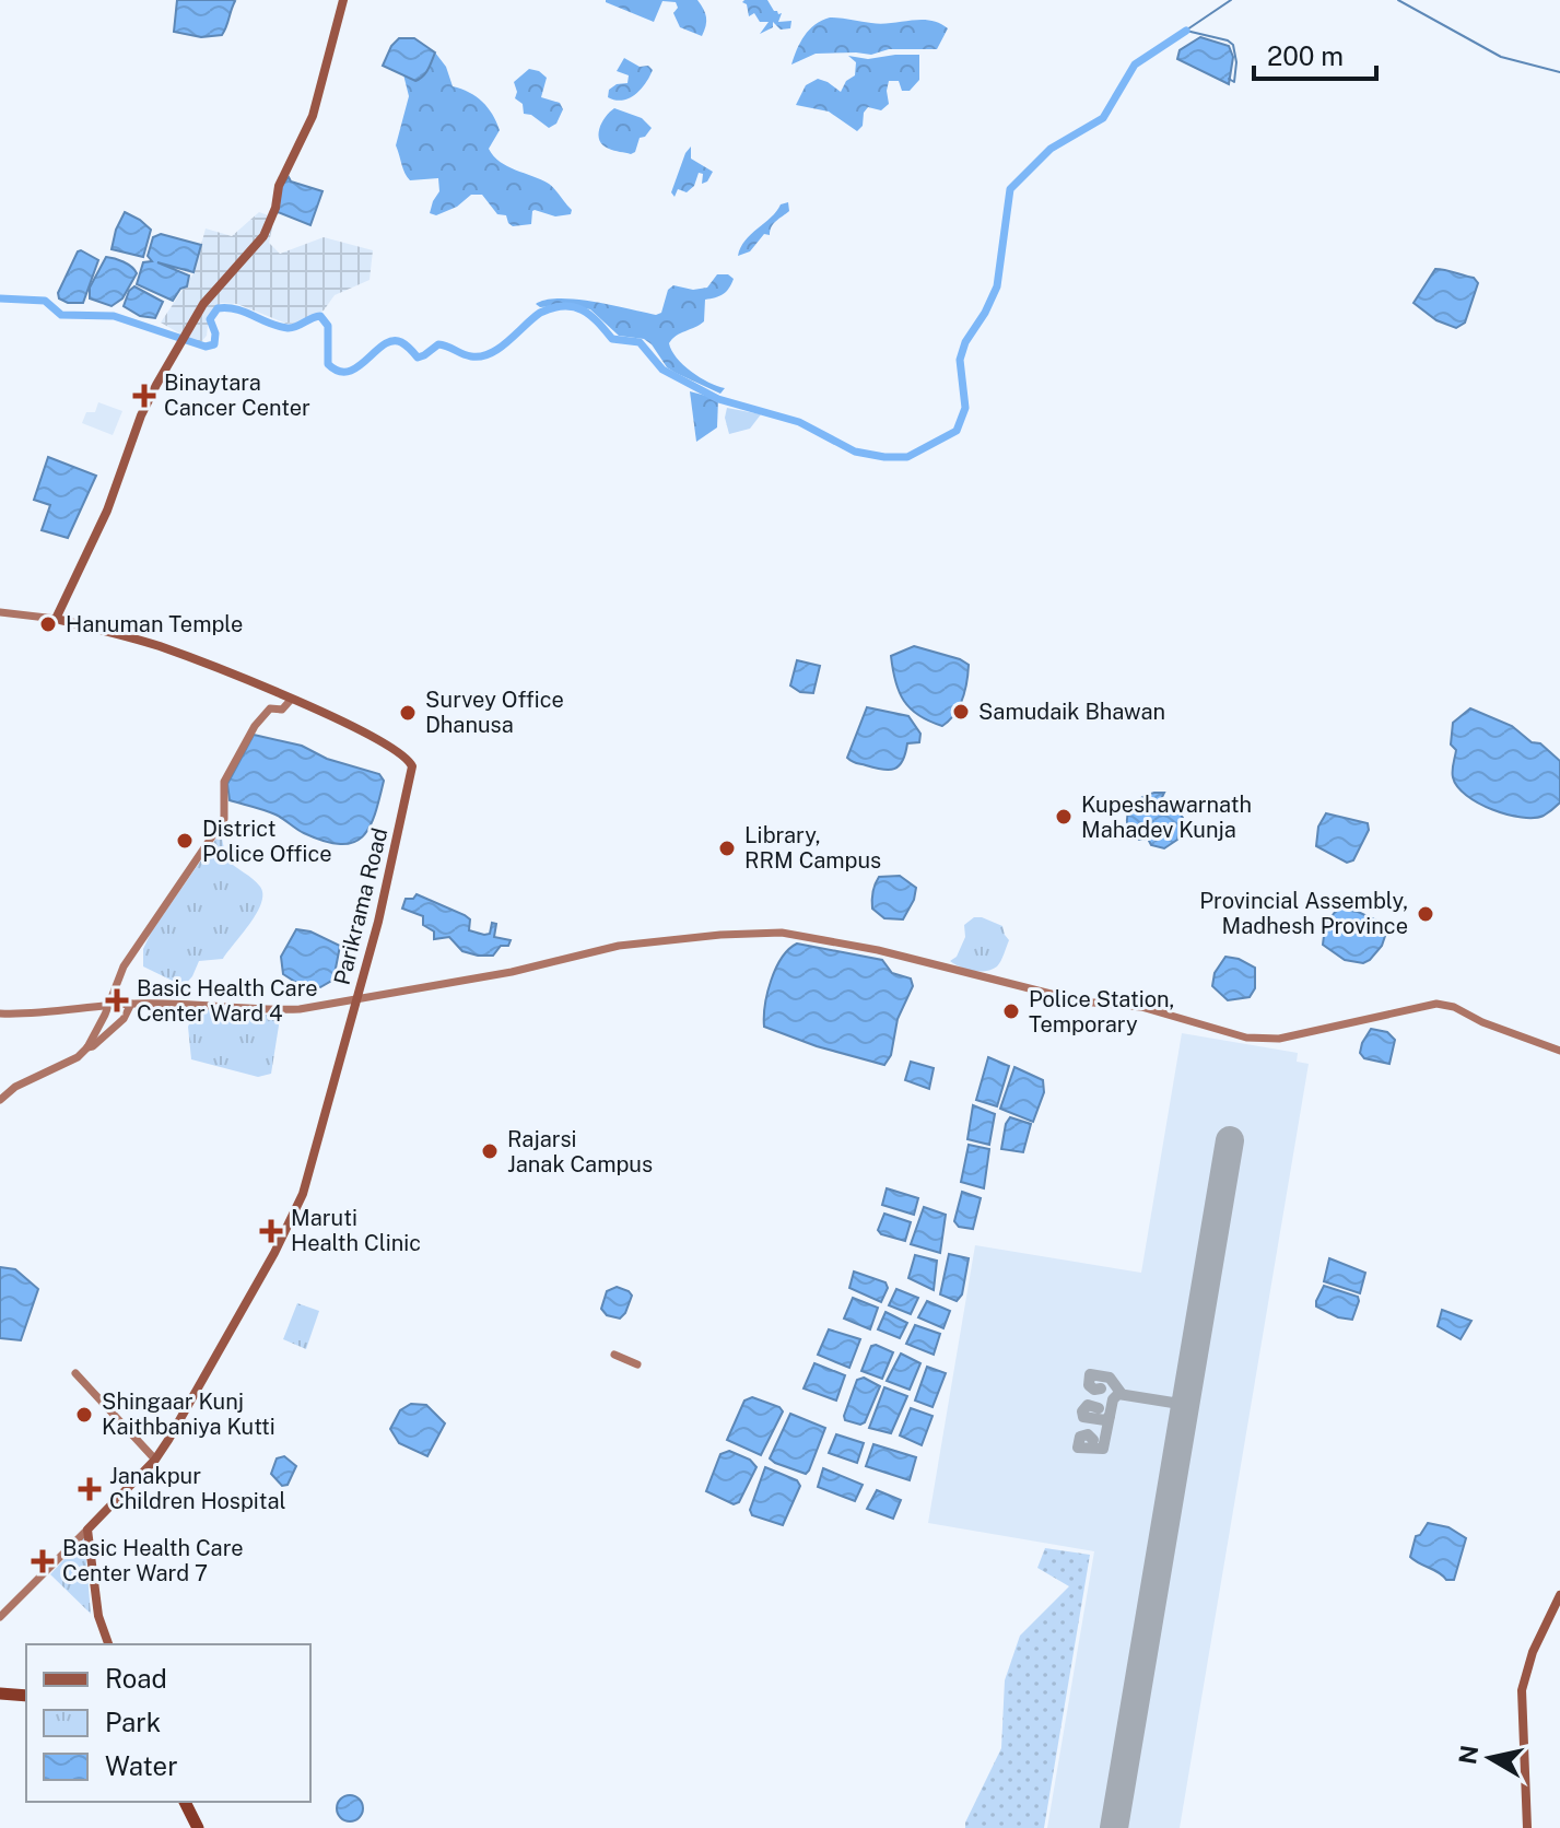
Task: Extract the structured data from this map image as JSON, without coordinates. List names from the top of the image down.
{
  "streets": {
    "main road": ["Parikrama Road"]
  },
  "places": {
    "health": [
      "Binaytara Cancer Center",
      "Basic Health Care Center Ward 4",
      "Maruti Health Clinic",
      "Janakpur Children Hospital",
      "Basic Health Care Center Ward 7"
    ],
    "other": [
      "Hanuman Temple",
      "Samudaik Bhawan",
      "Survey Office Dhanusa",
      "Kupeshawarnath Mahadev Kunja",
      "District Police Office",
      "Library, RRM Campus",
      "Provincial Assembly, Madhesh Province",
      "Police Station, Temporary",
      "Rajarsi Janak Campus",
      "Shingaar Kunj Kaithbaniya Kutti"
    ]
  },
  "legend": ["Road", "Park", "Water"],
  "scale_bar": "200 m",
  "north": "left"
}
